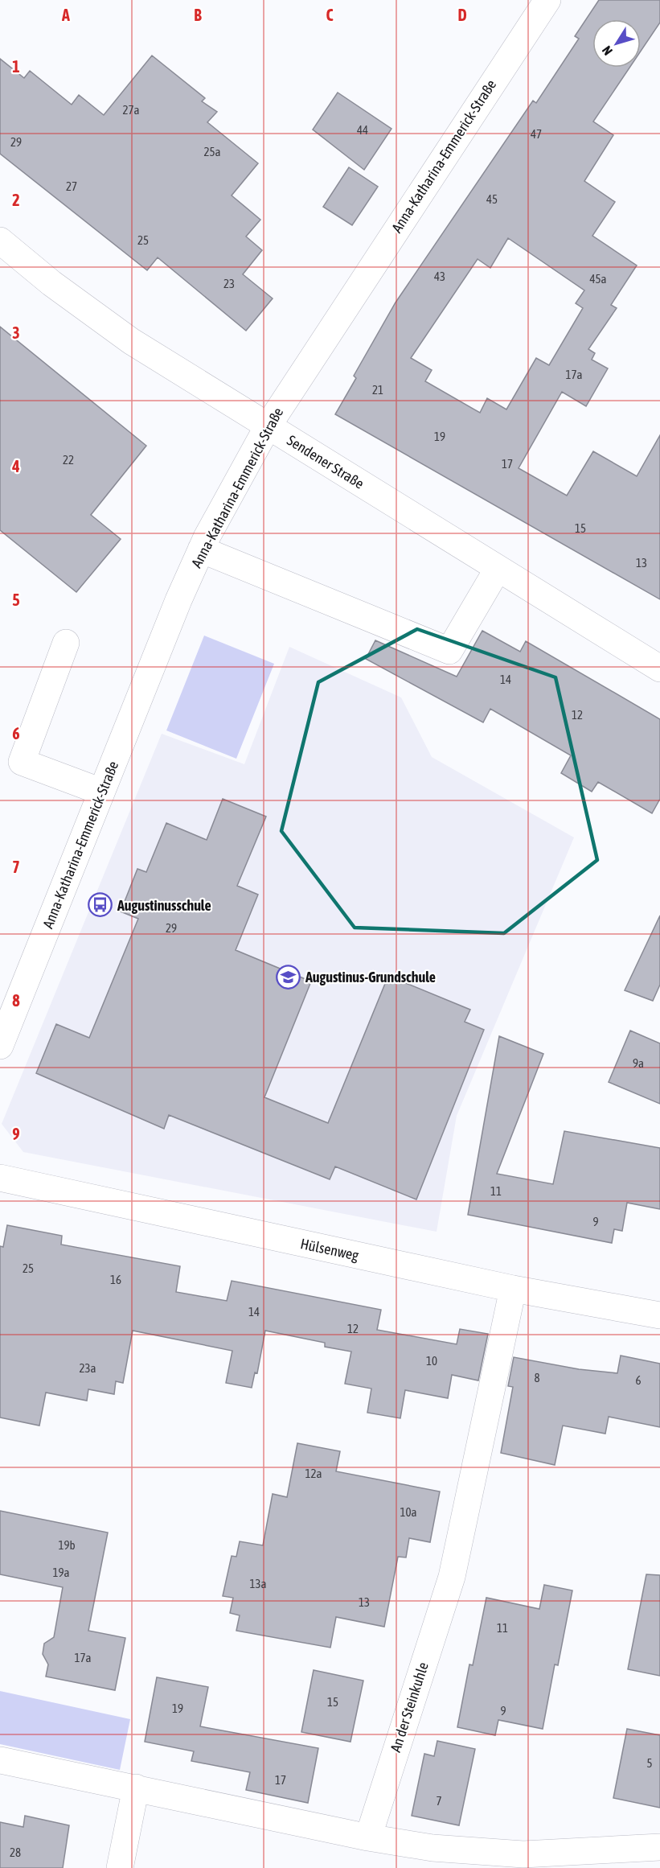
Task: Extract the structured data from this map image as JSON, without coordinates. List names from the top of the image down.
{
  "streets": {
    "street": [
      "Anna-Katharina-Emmerick-Straße",
      "Sendener Straße",
      "Hülsenweg",
      "An der Steinkuhle"
    ]
  },
  "crossings": [
    ["Anna-Katharina-Emmerick-Straße", "Sendener Straße"],
    ["Hülsenweg", "An der Steinkuhle"]
  ],
  "places": {
    "bus stop": ["Augustinusschule"],
    "school or university": ["Augustinus-Grundschule"]
  },
  "house_numbers": [
    "27a",
    "44",
    "47",
    "29",
    "25a",
    "27",
    "45",
    "25",
    "43",
    "45a",
    "23",
    "17a",
    "21",
    "19",
    "22",
    "17",
    "15",
    "13",
    "14",
    "12",
    "29",
    "9a",
    "11",
    "9",
    "25",
    "16",
    "14",
    "12",
    "10",
    "23a",
    "8",
    "6",
    "12a",
    "10a",
    "19b",
    "19a",
    "13a",
    "13",
    "11",
    "17a",
    "15",
    "19",
    "9",
    "5",
    "17",
    "7",
    "28"
  ],
  "north": "bottom left",
  "grid": {
    "columns": [
      "A",
      "B",
      "C",
      "D"
    ],
    "rows": [
      "1",
      "2",
      "3",
      "4",
      "5",
      "6",
      "7",
      "8",
      "9"
    ]
  }
}
